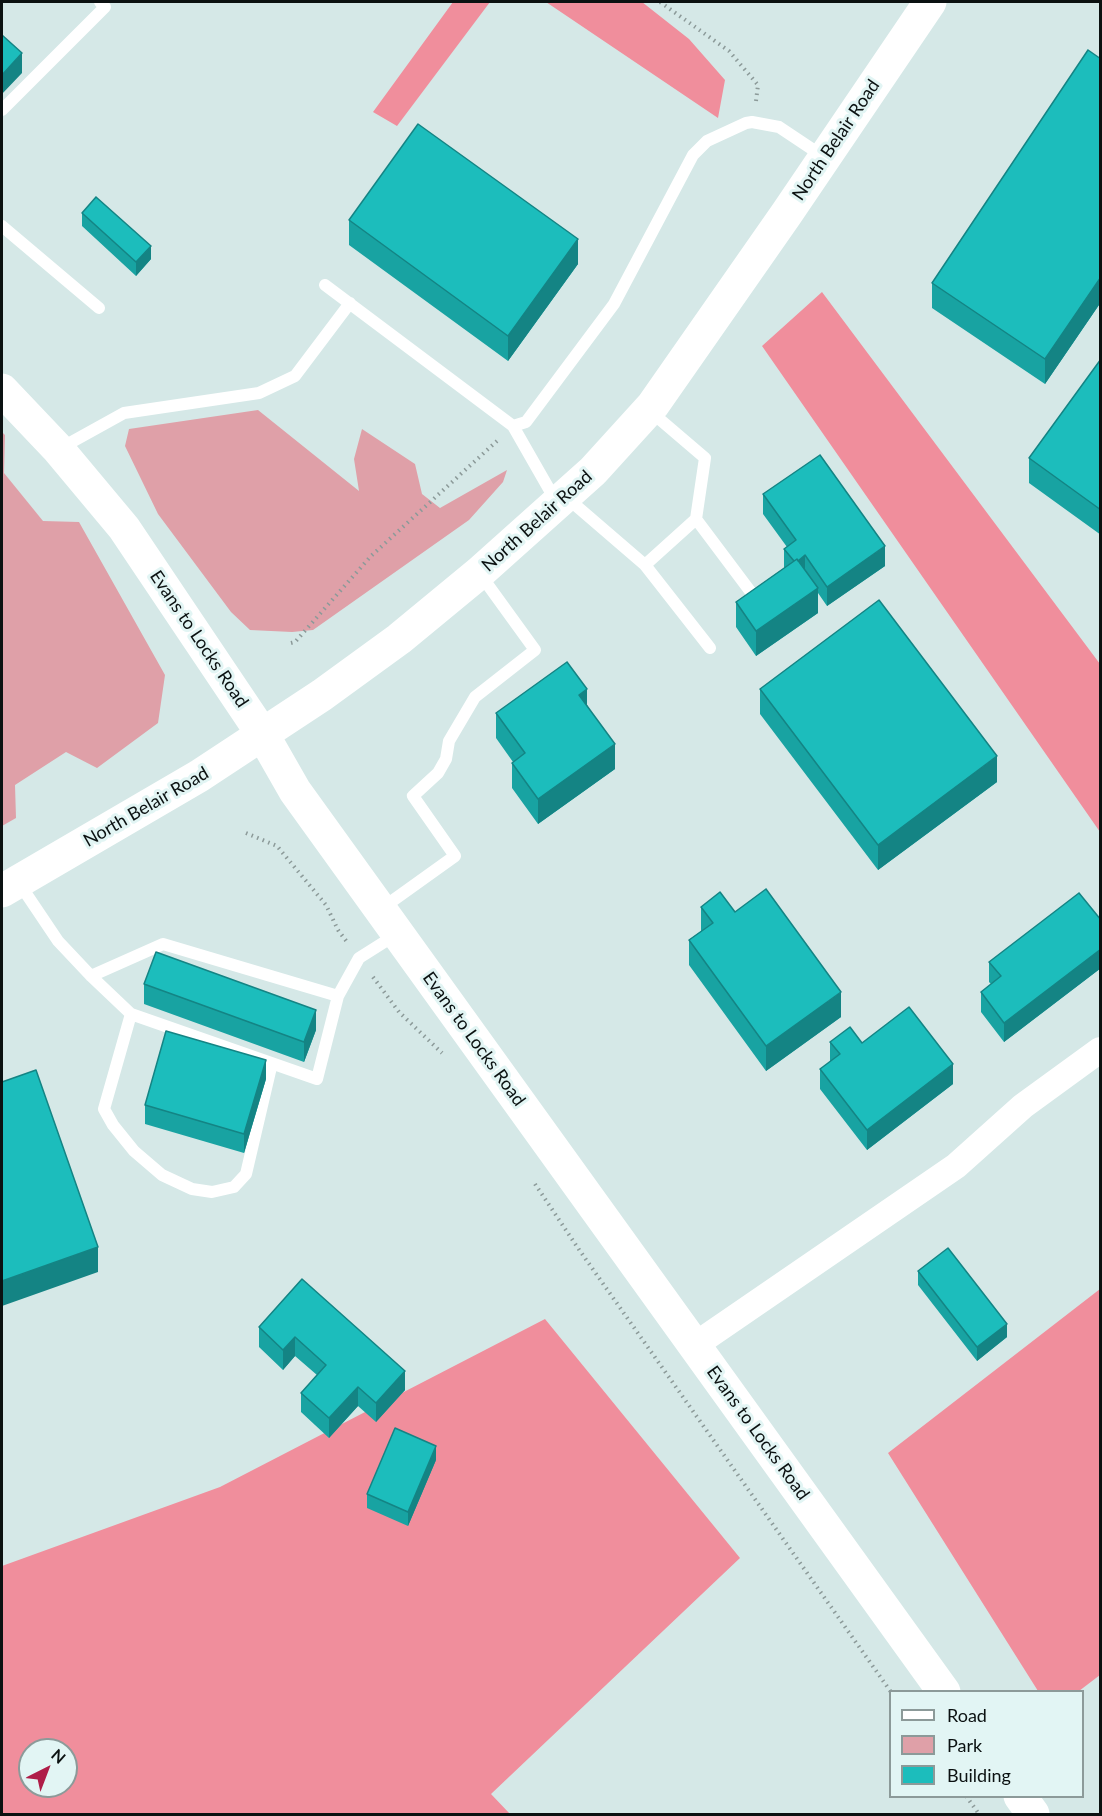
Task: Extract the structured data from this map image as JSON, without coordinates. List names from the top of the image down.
{
  "streets": {
    "street": ["North Belair Road", "Evans to Locks Road"]
  },
  "crossings": [
    ["North Belair Road", "Evans to Locks Road"]
  ],
  "legend": ["Road", "Park", "Building"],
  "north": "top right"
}
